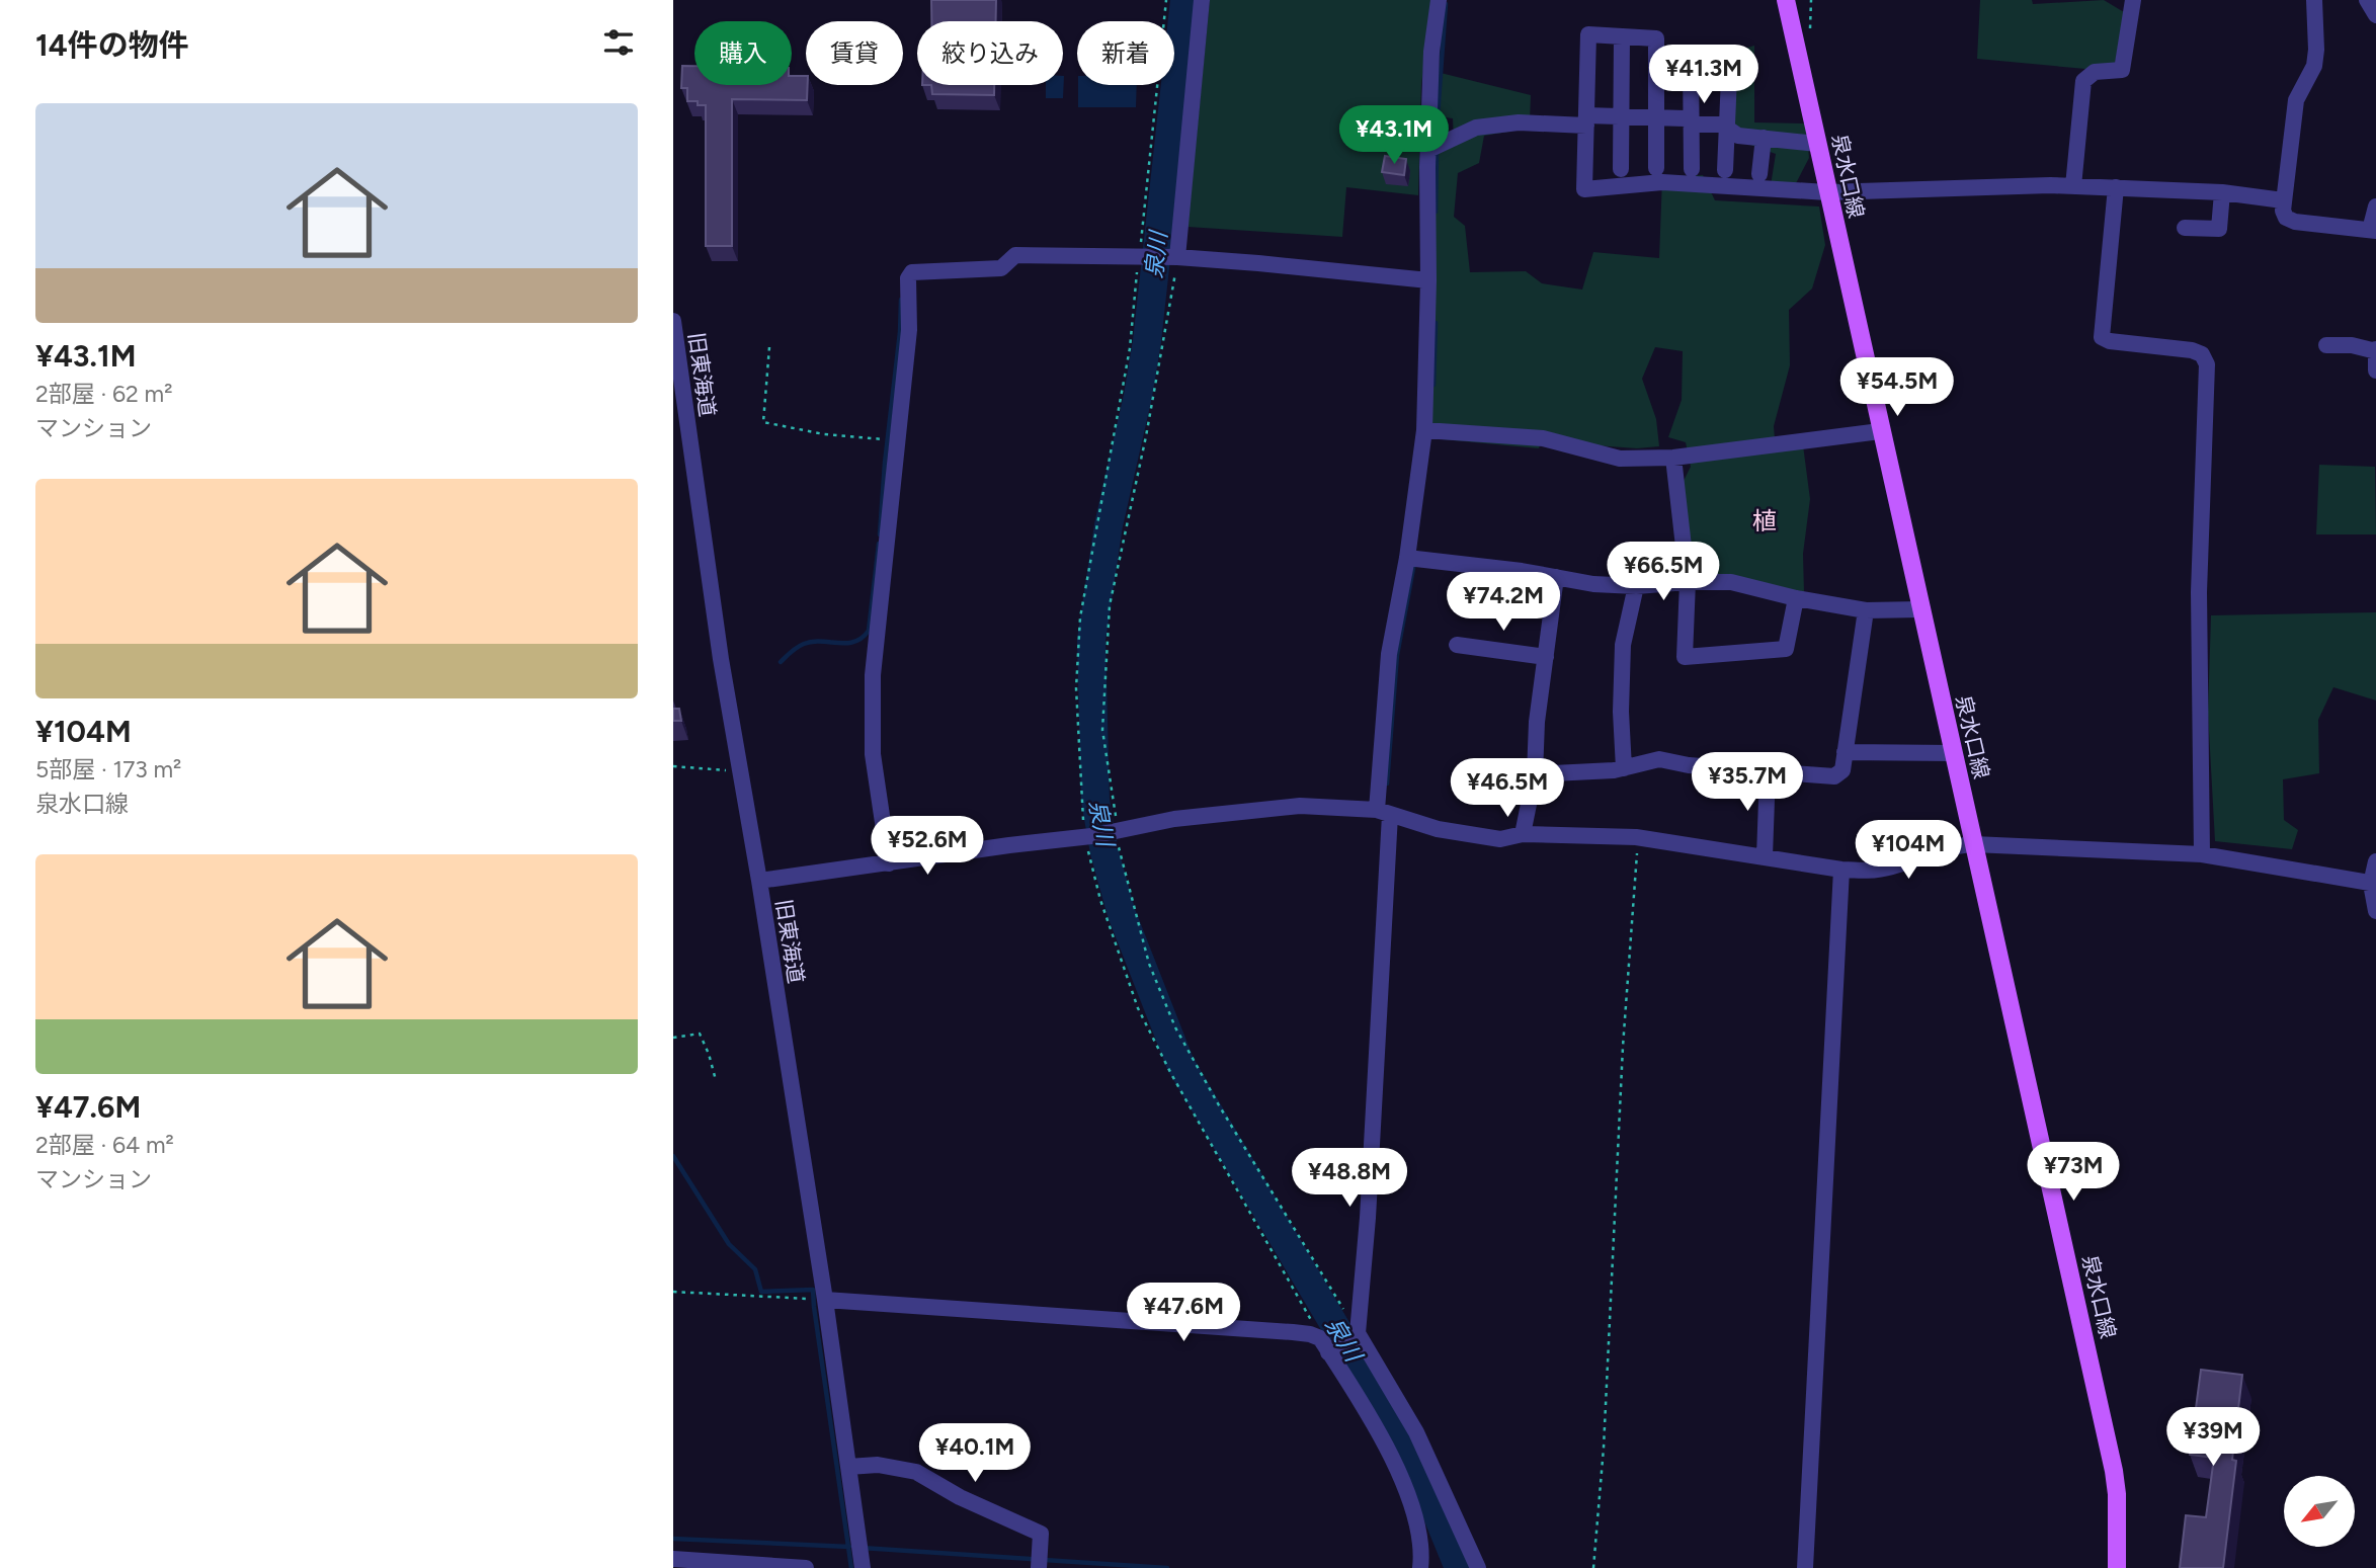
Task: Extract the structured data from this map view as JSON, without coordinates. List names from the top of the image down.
{
  "streets": {
    "main road": ["泉水口線"],
    "street": ["旧東海道"]
  },
  "districts": ["植"],
  "water": ["泉川"],
  "north": "bottom left",
  "page": {
    "heading": "14件の物件",
    "chip": [
      "購入",
      "賃貸",
      "絞り込み",
      "新着"
    ],
    "price": [
      "¥41.3M",
      "¥43.1M",
      "¥54.5M",
      "¥66.5M",
      "¥74.2M",
      "¥35.7M",
      "¥46.5M",
      "¥52.6M",
      "¥104M",
      "¥73M",
      "¥48.8M",
      "¥47.6M",
      "¥39M",
      "¥40.1M"
    ],
    "list": [
      {
        "name": "¥43.1M",
        "note": "2部屋 · 62 m² · マンション"
      },
      {
        "name": "¥104M",
        "note": "5部屋 · 173 m² · 泉水口線"
      },
      {
        "name": "¥47.6M",
        "note": "2部屋 · 64 m² · マンション"
      }
    ]
  }
}
